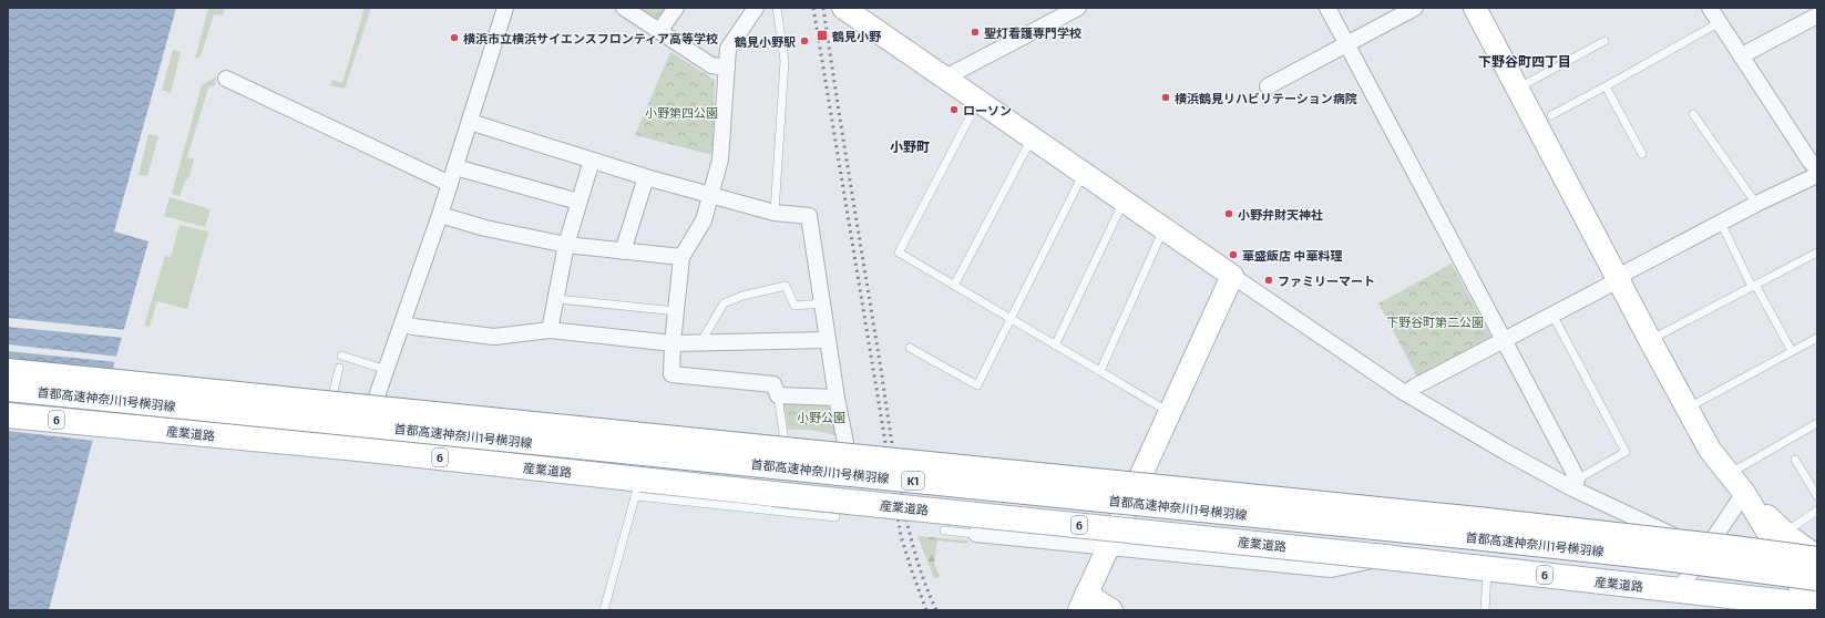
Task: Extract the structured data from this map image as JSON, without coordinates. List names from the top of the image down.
{
  "streets": {
    "main road": [
      "首都高速神奈川1号横羽線",
      "6",
      "産業道路",
      "K1"
    ]
  },
  "crossings": [
    ["首都高速神奈川1号横羽線", "産業道路"]
  ],
  "districts": ["下野谷町四丁目", "小野町"],
  "parks": ["小野第四公園", "下野谷町第二公園", "小野公園"],
  "places": {
    "other": [
      "聖灯看護専門学校",
      "横浜市立横浜サイエンスフロンティア高等学校",
      "鶴見小野駅",
      "横浜鶴見リハビリテーション病院",
      "ローソン",
      "小野弁財天神社",
      "華盛飯店 中華料理",
      "ファミリーマート"
    ],
    "transit": ["鶴見小野"]
  }
}
